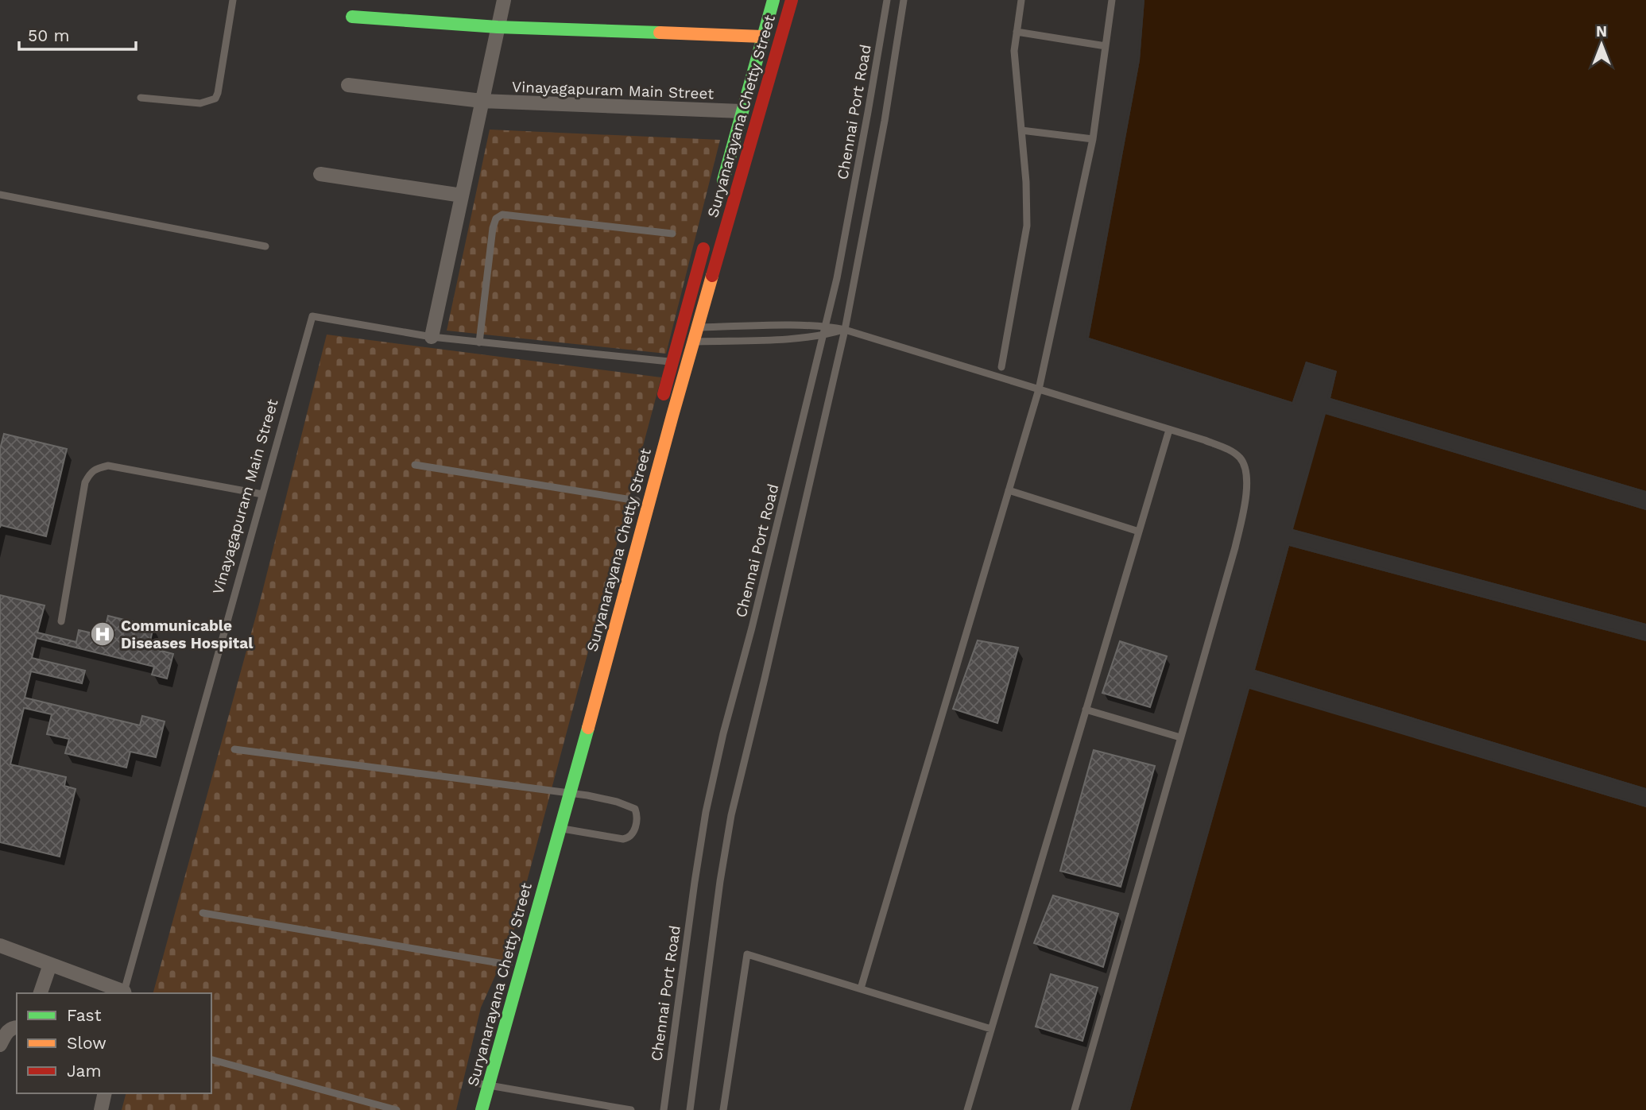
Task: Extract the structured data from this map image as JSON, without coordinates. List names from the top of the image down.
{
  "streets": {
    "main road": ["Suryanarayana Chetty Street"],
    "street": ["Vinayagapuram Main Street"],
    "lane": ["Chennai Port Road"]
  },
  "crossings": [
    ["Vinayagapuram Main Street", "Suryanarayana Chetty Street"]
  ],
  "places": {
    "hospital": ["Communicable Diseases Hospital"]
  },
  "legend": ["Fast", "Slow", "Jam"],
  "scale_bar": "50 m",
  "north": "top"
}
